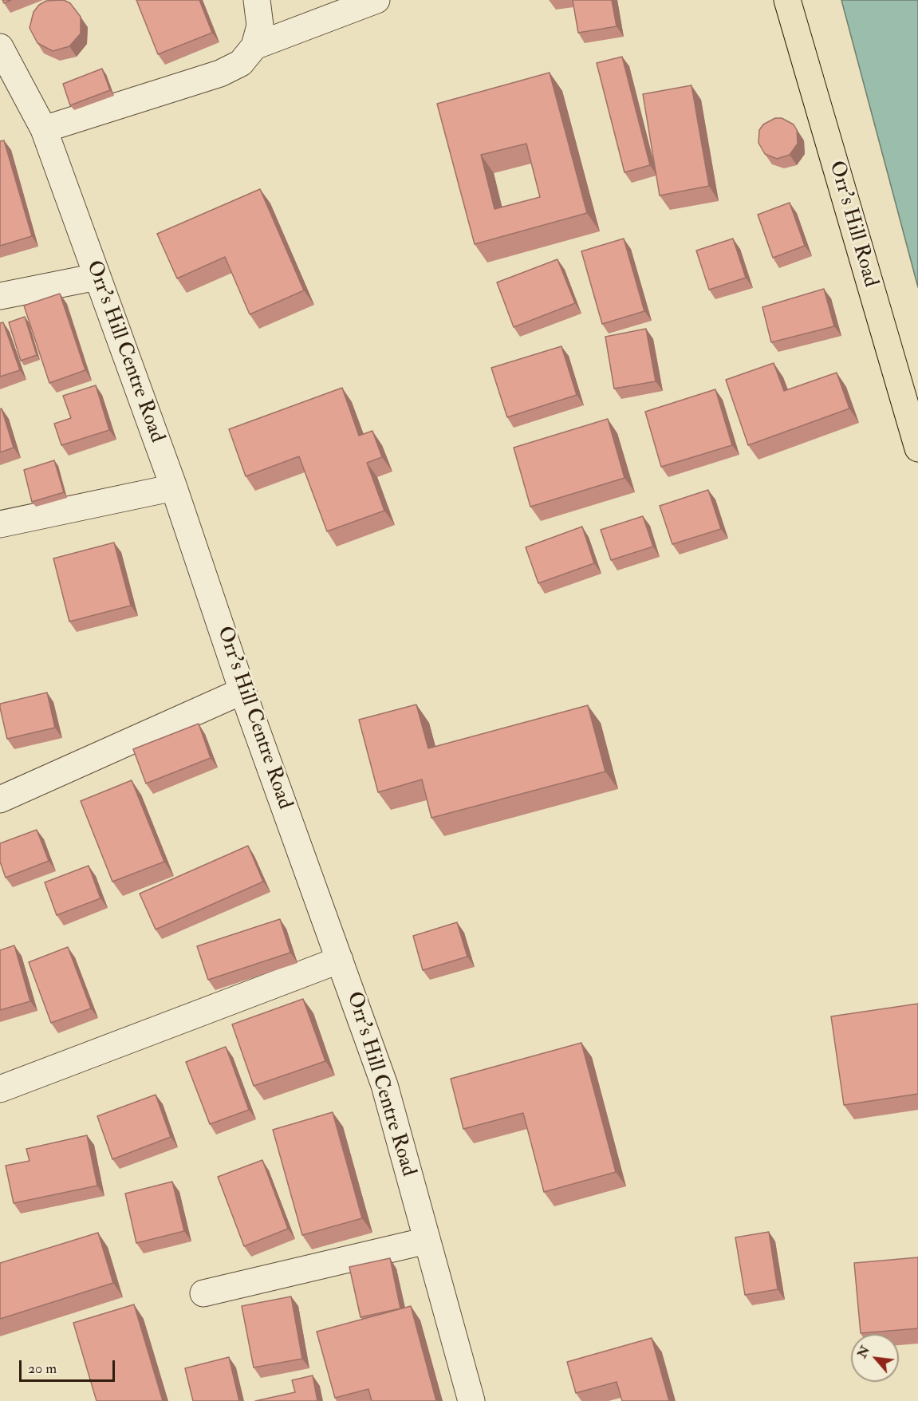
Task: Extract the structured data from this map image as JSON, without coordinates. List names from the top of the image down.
{
  "streets": {
    "main road": ["Orr’s Hill Road"],
    "street": ["Orr's Hill Centre Road"]
  },
  "scale_bar": "20 m",
  "north": "top left"
}
